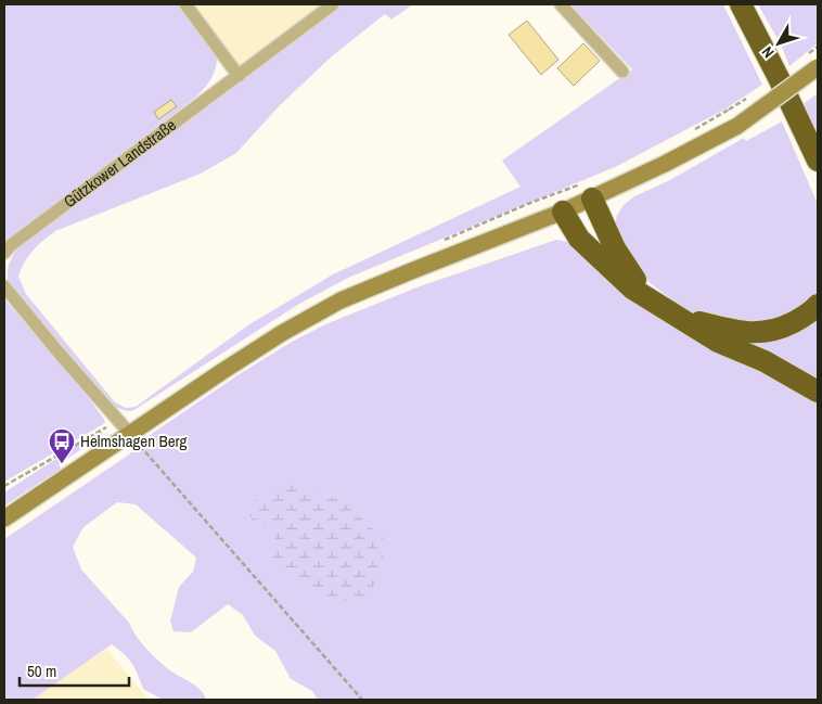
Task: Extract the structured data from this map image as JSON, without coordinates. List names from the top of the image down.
{
  "streets": {
    "street": ["Gützkower Landstraße"]
  },
  "places": {
    "bus stop": ["Helmshagen Berg"]
  },
  "scale_bar": "50 m",
  "north": "bottom left"
}
